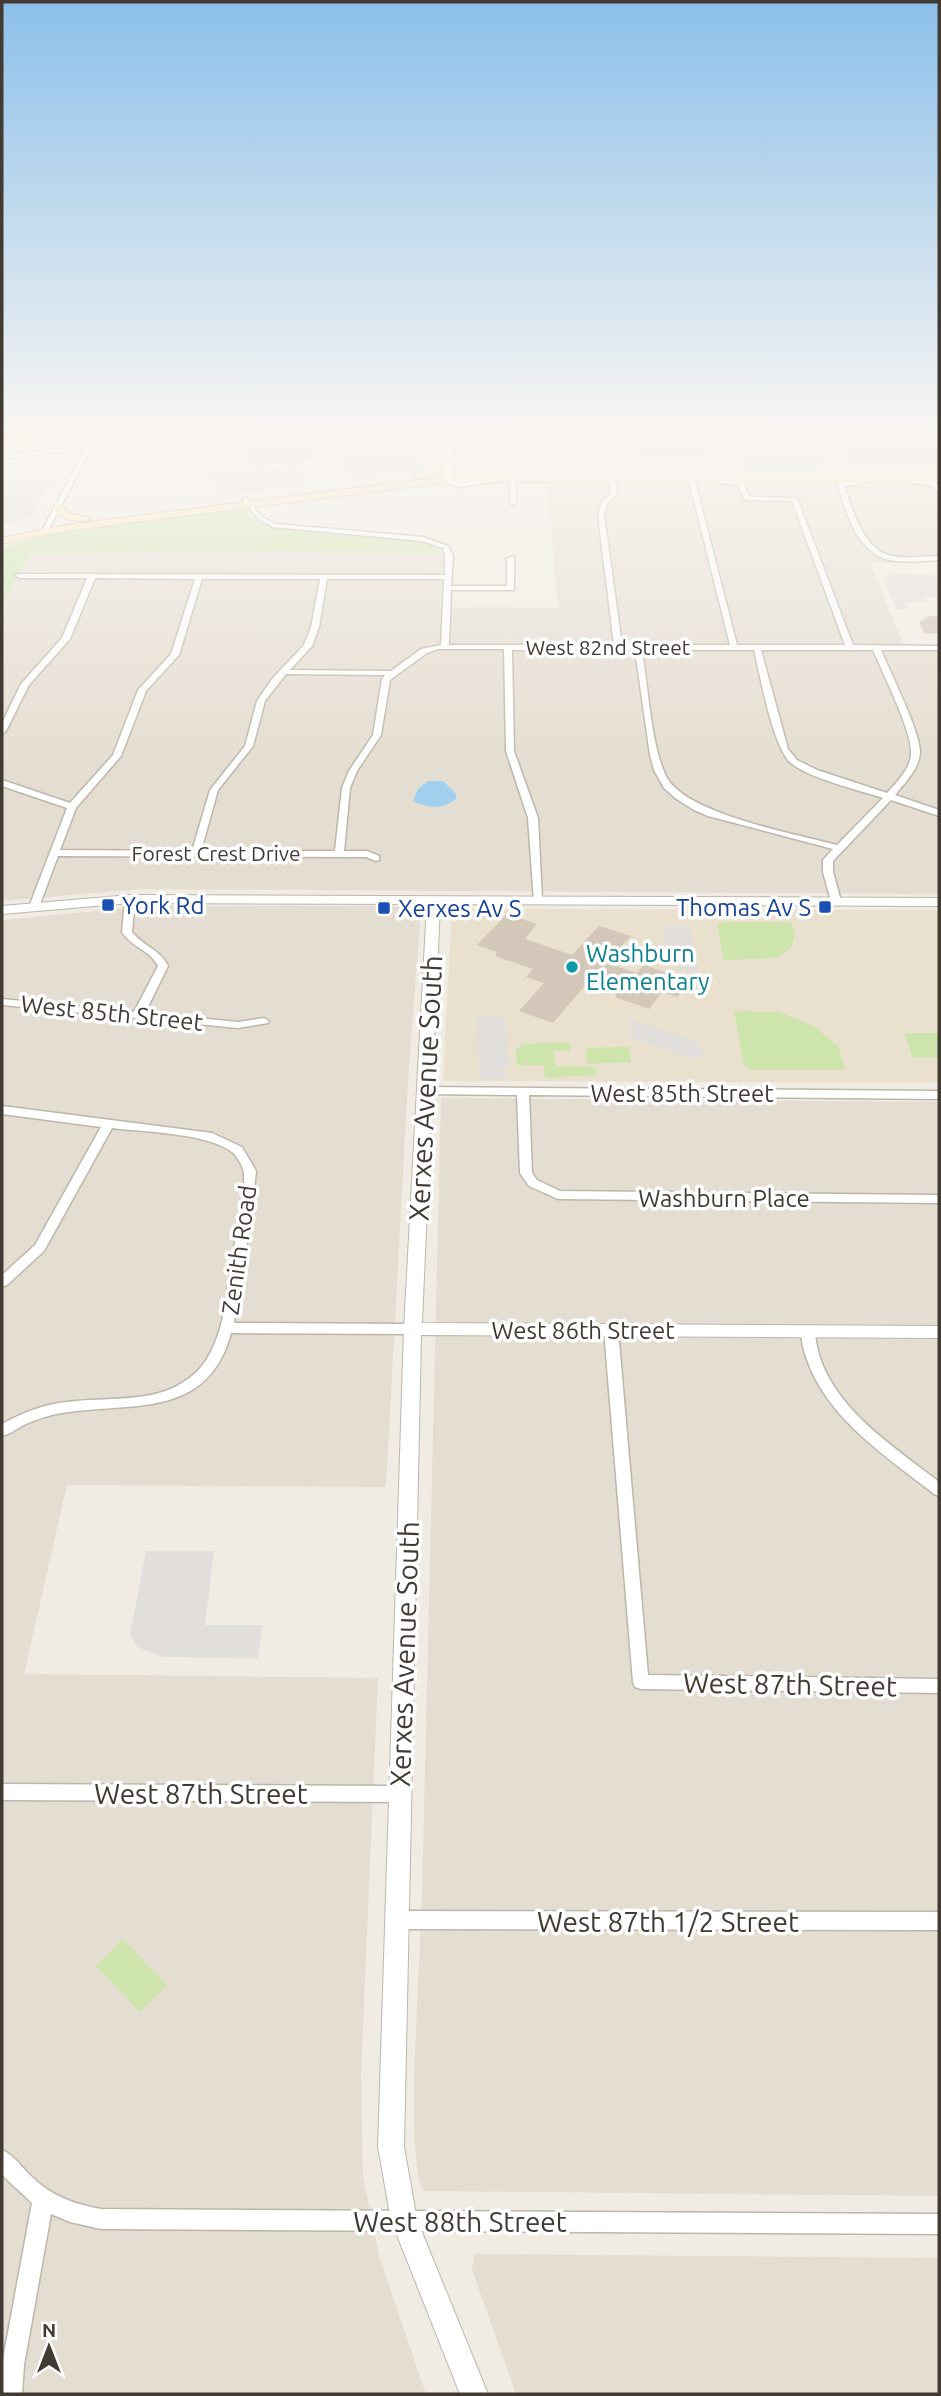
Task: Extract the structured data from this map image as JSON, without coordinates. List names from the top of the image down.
{
  "streets": {
    "street": [
      "West 82nd Street",
      "Forest Crest Drive",
      "West 85th Street",
      "Xerxes Avenue South",
      "Washburn Place",
      "Zenith Road",
      "West 86th Street",
      "West 87th Street",
      "West 87th 1/2 Street",
      "West 88th Street"
    ]
  },
  "crossings": [
    ["West 85th Street", "Xerxes Avenue South"],
    ["West 85th Street", "Washburn Place"],
    ["Xerxes Avenue South", "West 86th Street"],
    ["Xerxes Avenue South", "West 87th Street"],
    ["Xerxes Avenue South", "West 87th 1/2 Street"],
    ["Xerxes Avenue South", "West 88th Street"],
    ["Zenith Road", "West 86th Street"]
  ],
  "places": {
    "transit": ["York Rd", "Thomas Av S", "Xerxes Av S"],
    "other": ["Washburn Elementary"]
  },
  "north": "top"
}
